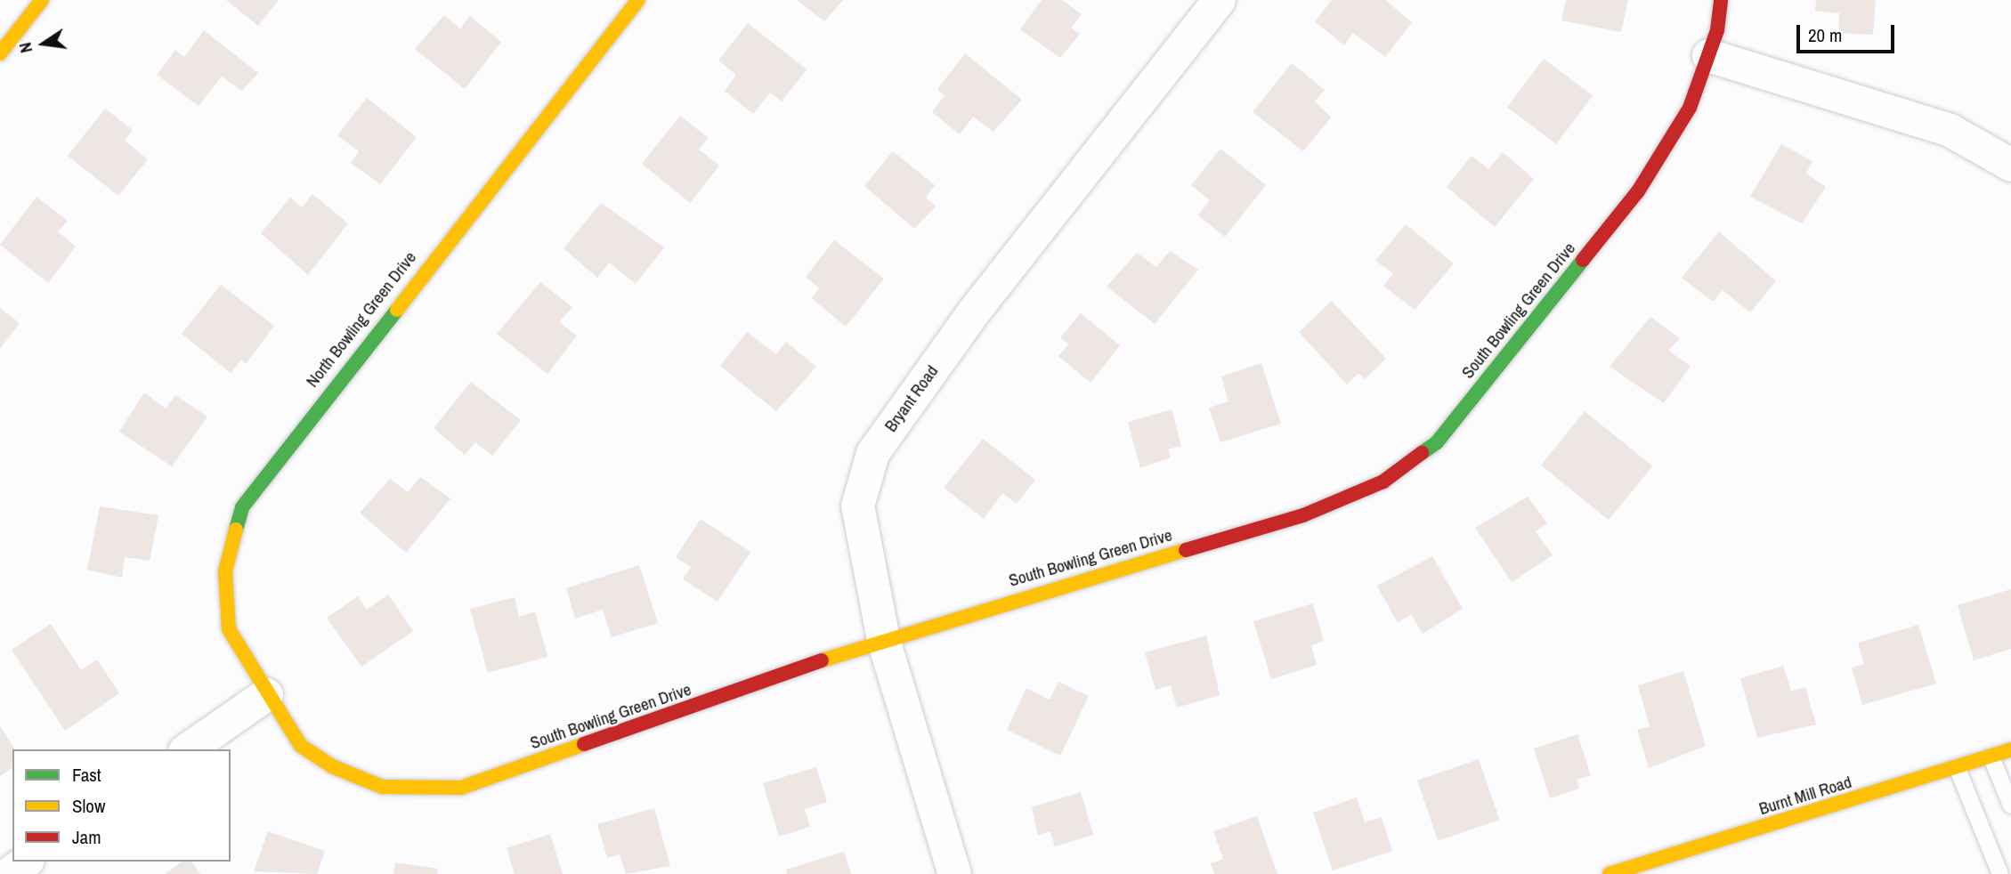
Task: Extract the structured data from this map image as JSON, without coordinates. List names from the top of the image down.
{
  "streets": {
    "street": [
      "South Bowling Green Drive",
      "North Bowling Green Drive",
      "Bryant Road",
      "Burnt Mill Road"
    ]
  },
  "crossings": [
    ["South Bowling Green Drive", "North Bowling Green Drive"],
    ["South Bowling Green Drive", "Bryant Road"]
  ],
  "legend": ["Fast", "Slow", "Jam"],
  "scale_bar": "20 m",
  "north": "left"
}
